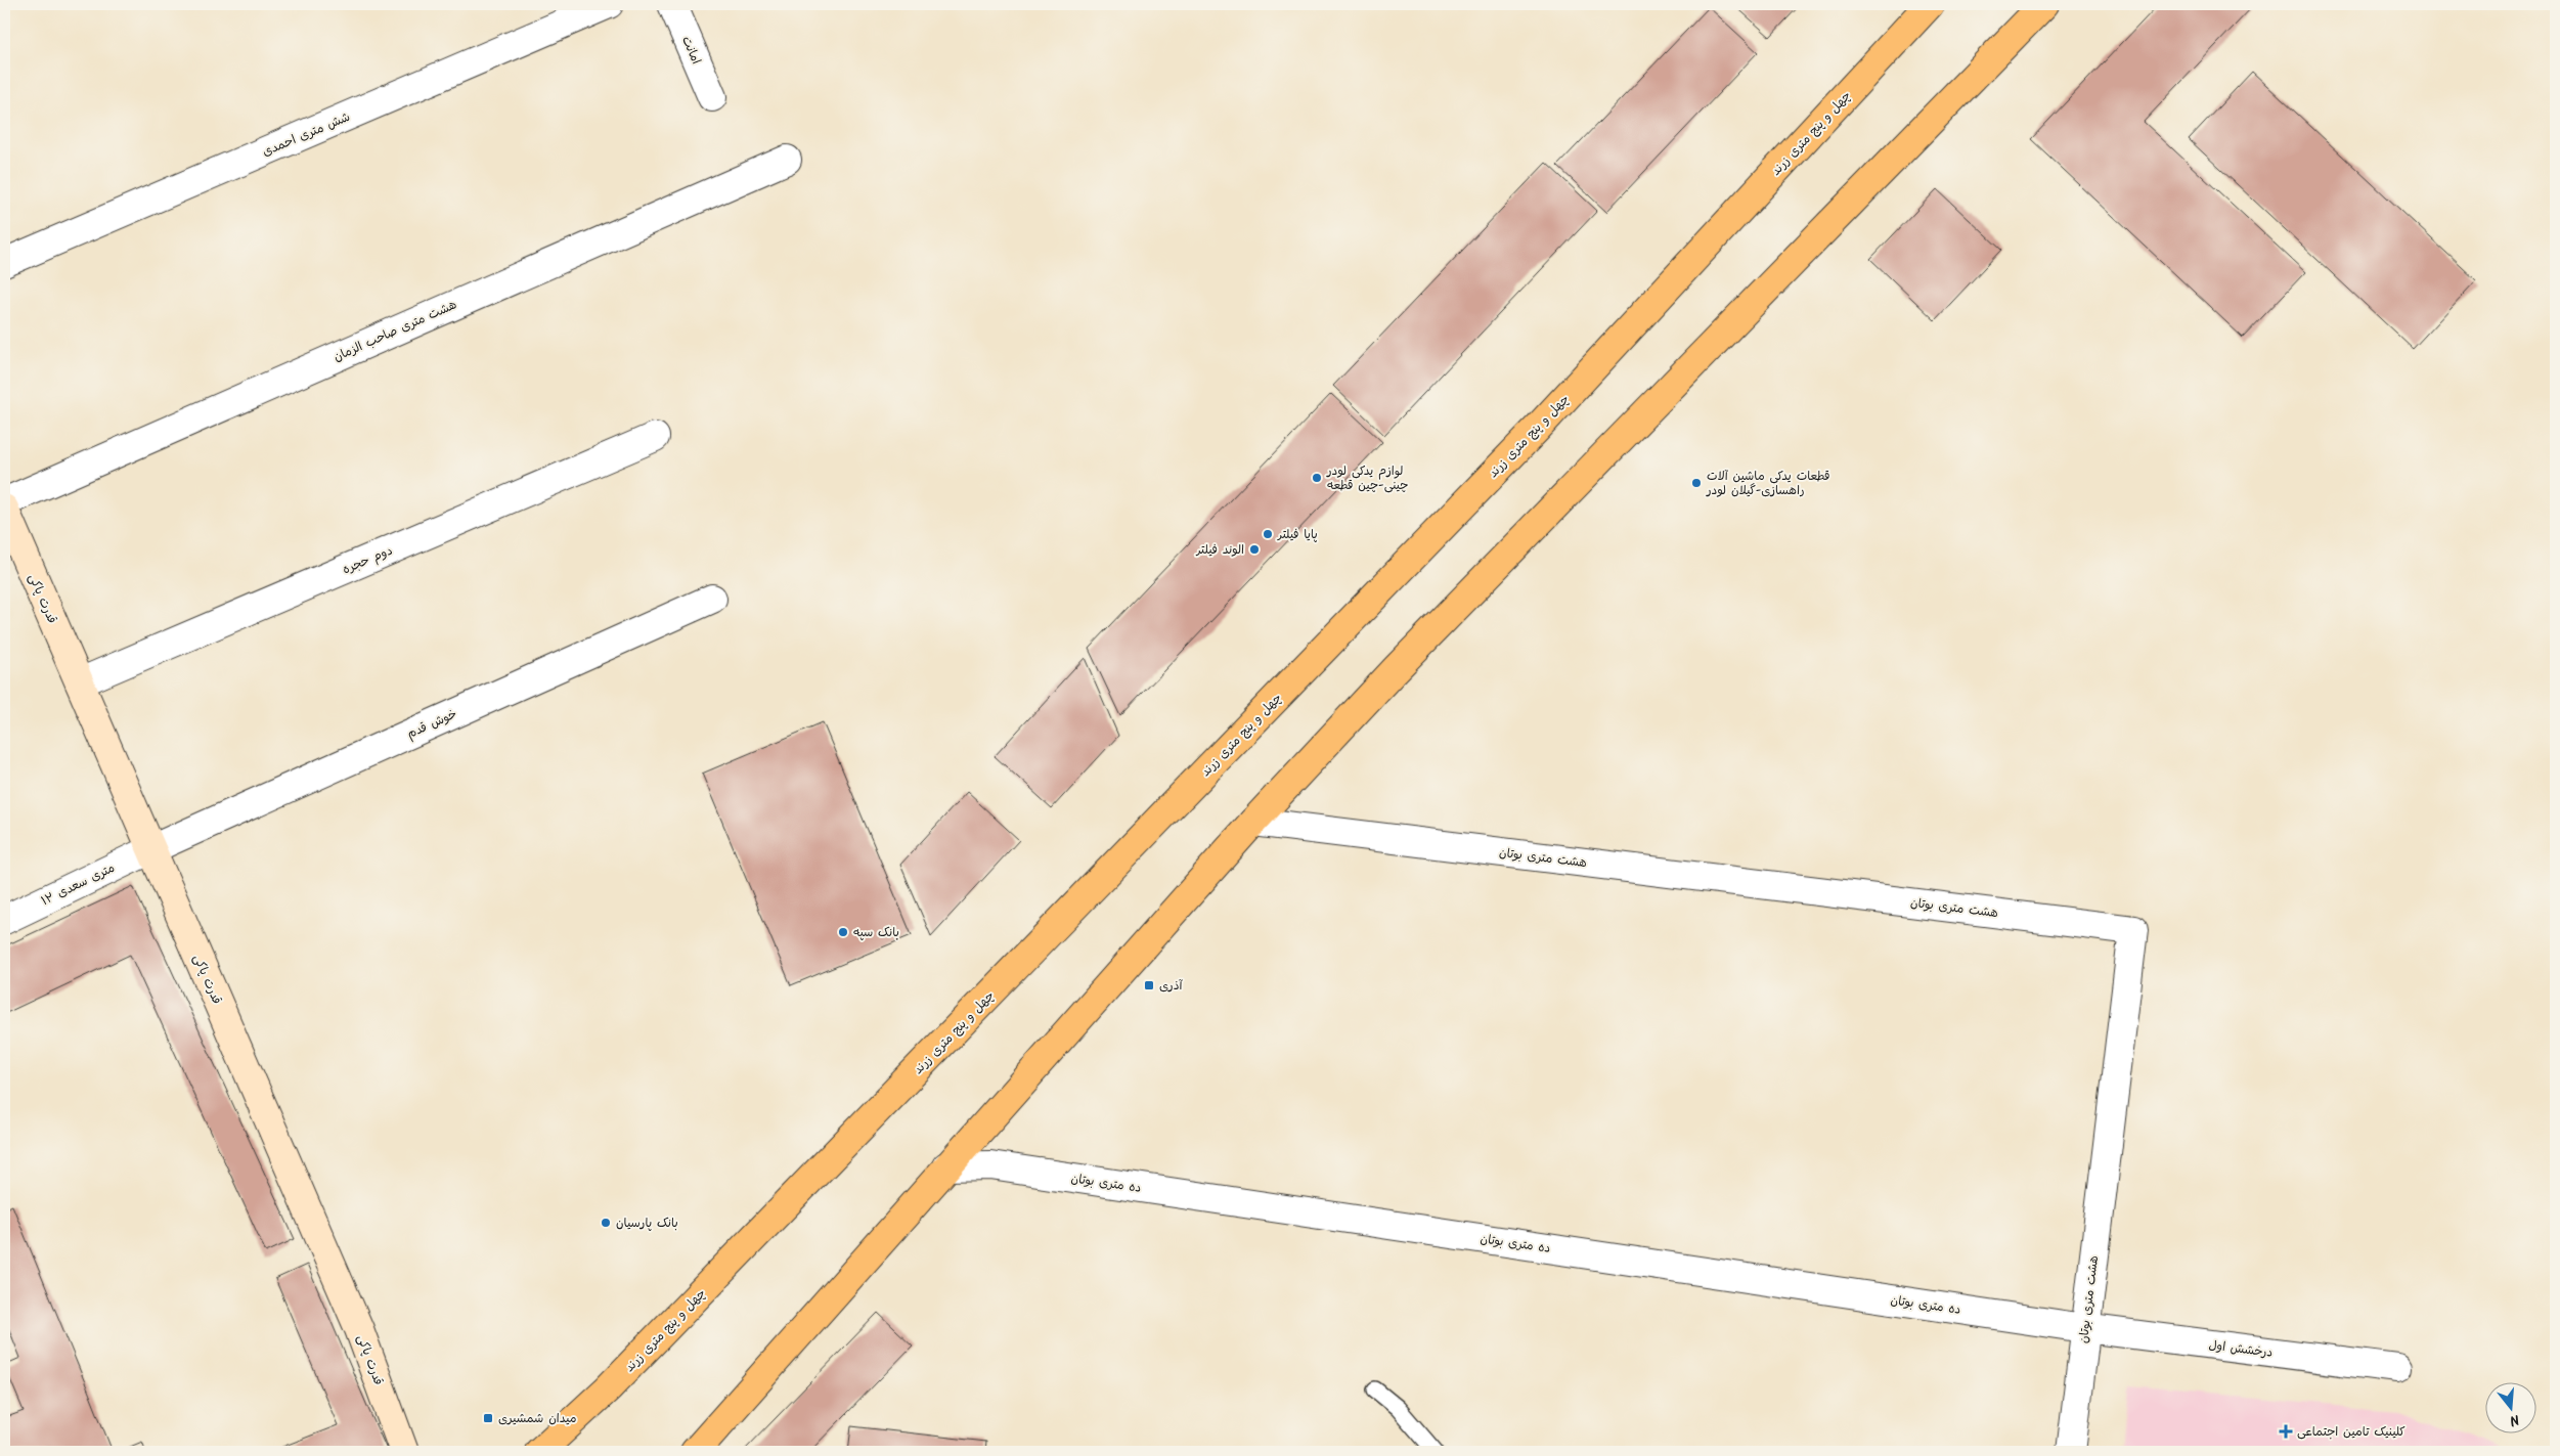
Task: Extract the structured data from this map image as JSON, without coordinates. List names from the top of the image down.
{
  "streets": {
    "main road": ["چهل و پنج متری زرند"],
    "street": [
      "امانت",
      "شش متری احمدی",
      "هشت متری صاحب الزمان",
      "دوم حجره",
      "قدرت پاکی",
      "خوش قدم",
      "هشت متری بوتان",
      "۱۲ متری سعدی",
      "ده متری بوتان",
      "درخشش اول"
    ]
  },
  "crossings": [
    ["دوم حجره", "قدرت پاکی"],
    ["قدرت پاکی", "خوش قدم"],
    ["قدرت پاکی", "۱۲ متری سعدی"],
    ["خوش قدم", "۱۲ متری سعدی"],
    ["هشت متری بوتان", "ده متری بوتان"],
    ["هشت متری بوتان", "درخشش اول"],
    ["ده متری بوتان", "درخشش اول"]
  ],
  "places": {
    "other": [
      "لوازم یدکی لودر چینی-چین قطعه",
      "قطعات یدکی ماشین آلات راهسازی-گیلان لودر",
      "پایا فیلتر",
      "الوند فیلتر",
      "بانک سپه",
      "بانک پارسیان"
    ],
    "transit": ["آذری", "میدان شمشیری"],
    "health": ["کلینیک تامین اجتماعی"]
  },
  "north": "bottom"
}
